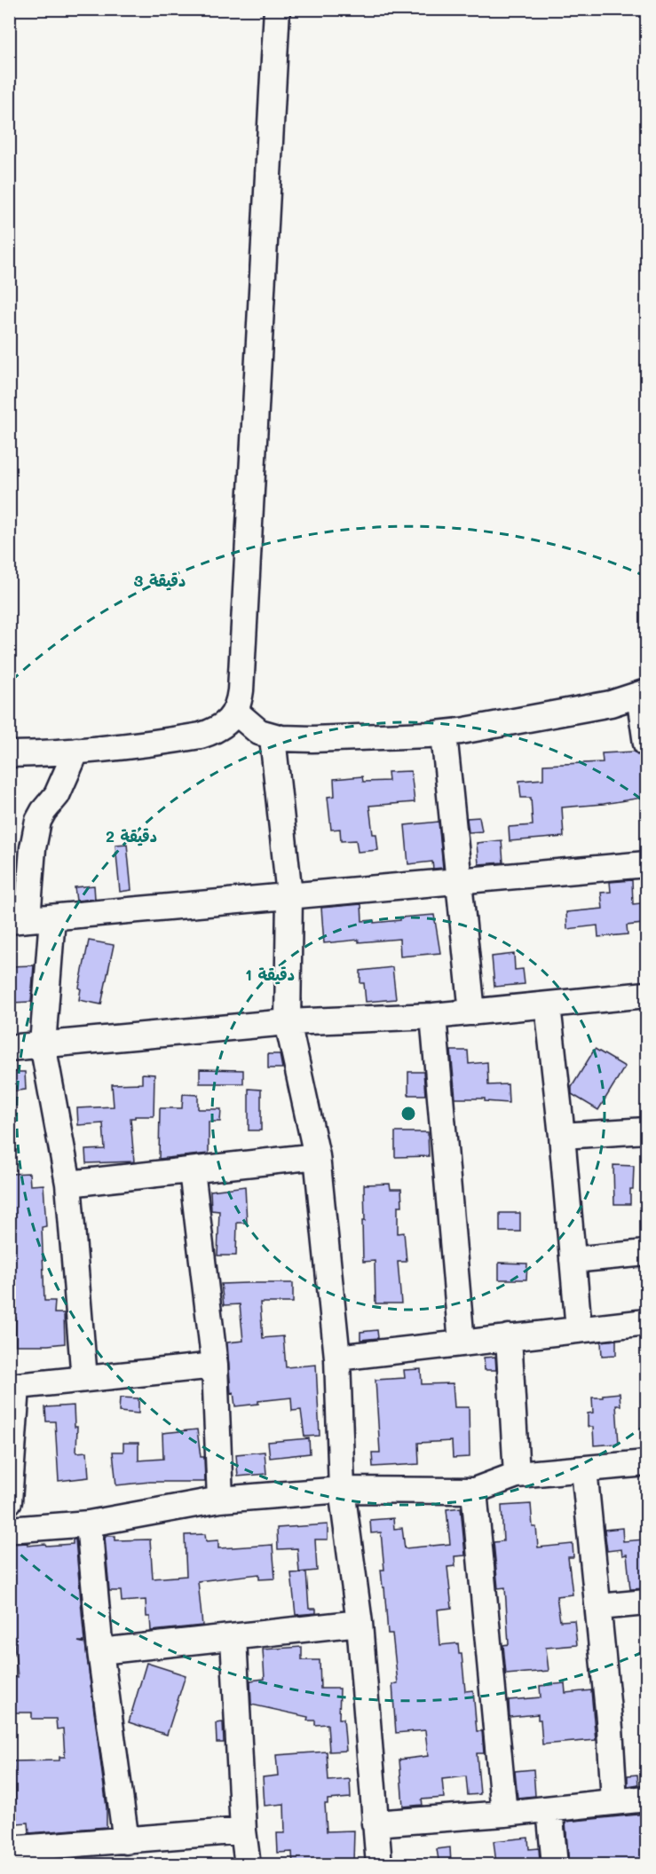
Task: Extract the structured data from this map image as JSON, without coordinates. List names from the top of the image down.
{
  "rings": ["3 دقيقة", "2 دقيقة", "1 دقيقة"]
}
